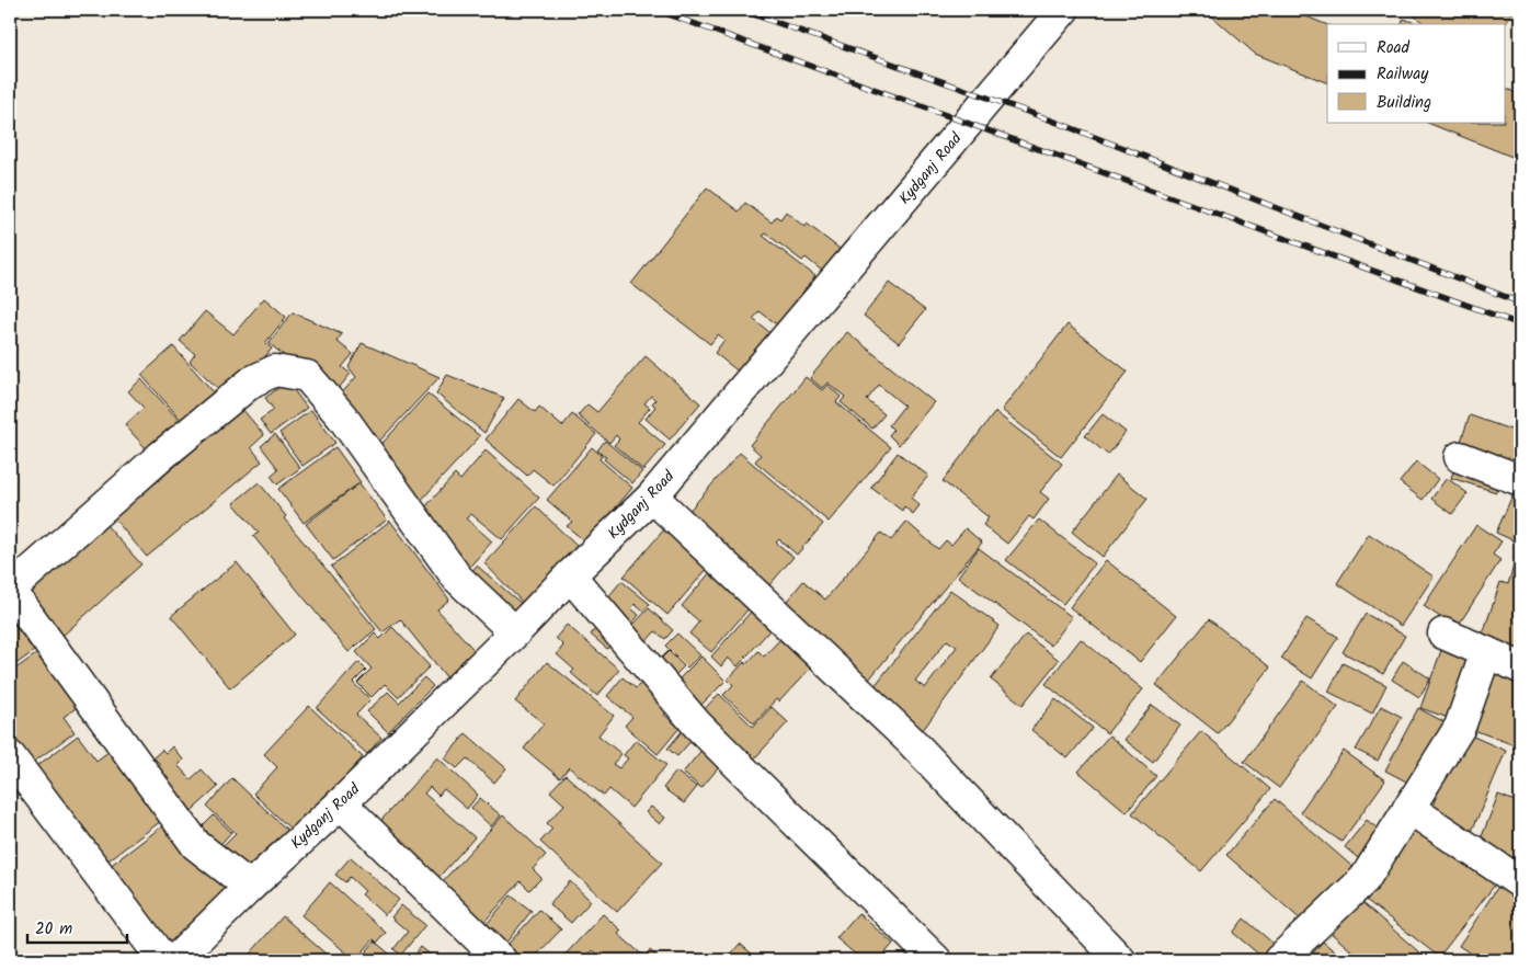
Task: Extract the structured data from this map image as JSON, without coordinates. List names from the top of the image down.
{
  "streets": {
    "street": ["Kydganj Road"]
  },
  "legend": ["Road", "Railway", "Building"],
  "scale_bar": "20 m"
}
